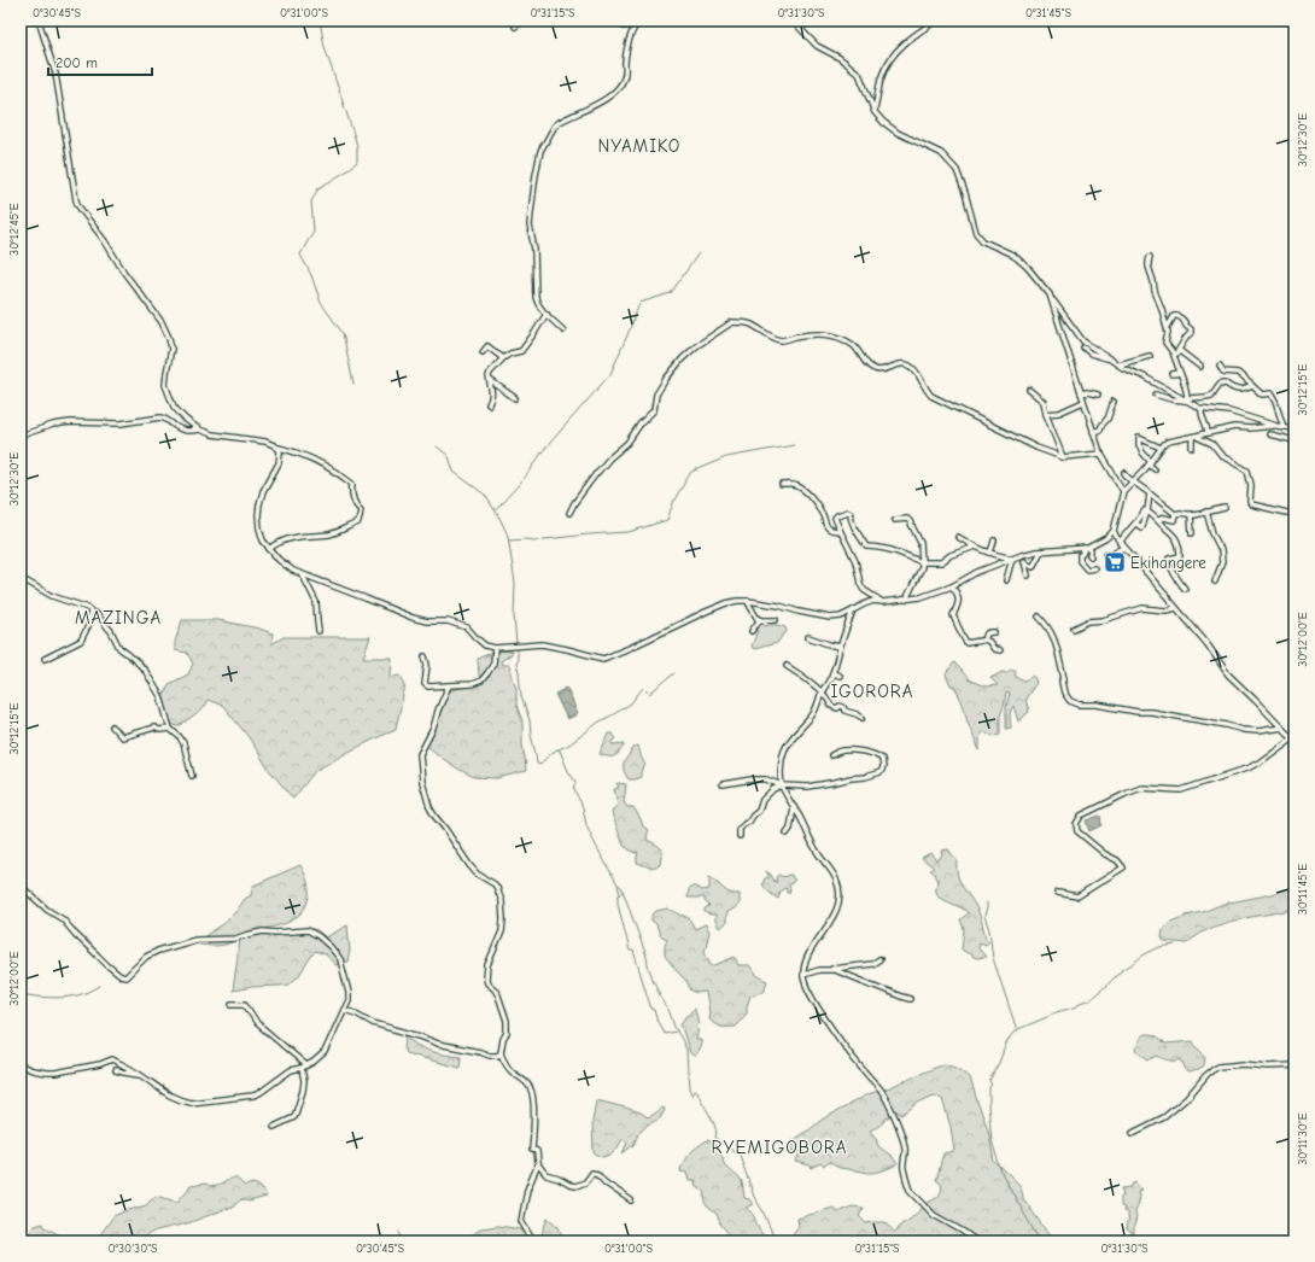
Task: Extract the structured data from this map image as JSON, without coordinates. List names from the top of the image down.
{
  "districts": [
    "NYAMIKO",
    "MAZINGA",
    "IGORORA",
    "RYEMIGOBORA"
  ],
  "places": {
    "supermarket": ["Ekihangere"]
  },
  "scale_bar": "200 m",
  "coordinates": [
    "0°30'45\"S",
    "0°31'00\"S",
    "0°31'15\"S",
    "0°31'30\"S",
    "0°31'45\"S",
    "30°12'30\"E",
    "30°12'45\"E",
    "30°12'15\"E",
    "30°12'00\"E",
    "30°11'45\"E",
    "30°11'30\"E",
    "0°30'30\"S"
  ]
}
